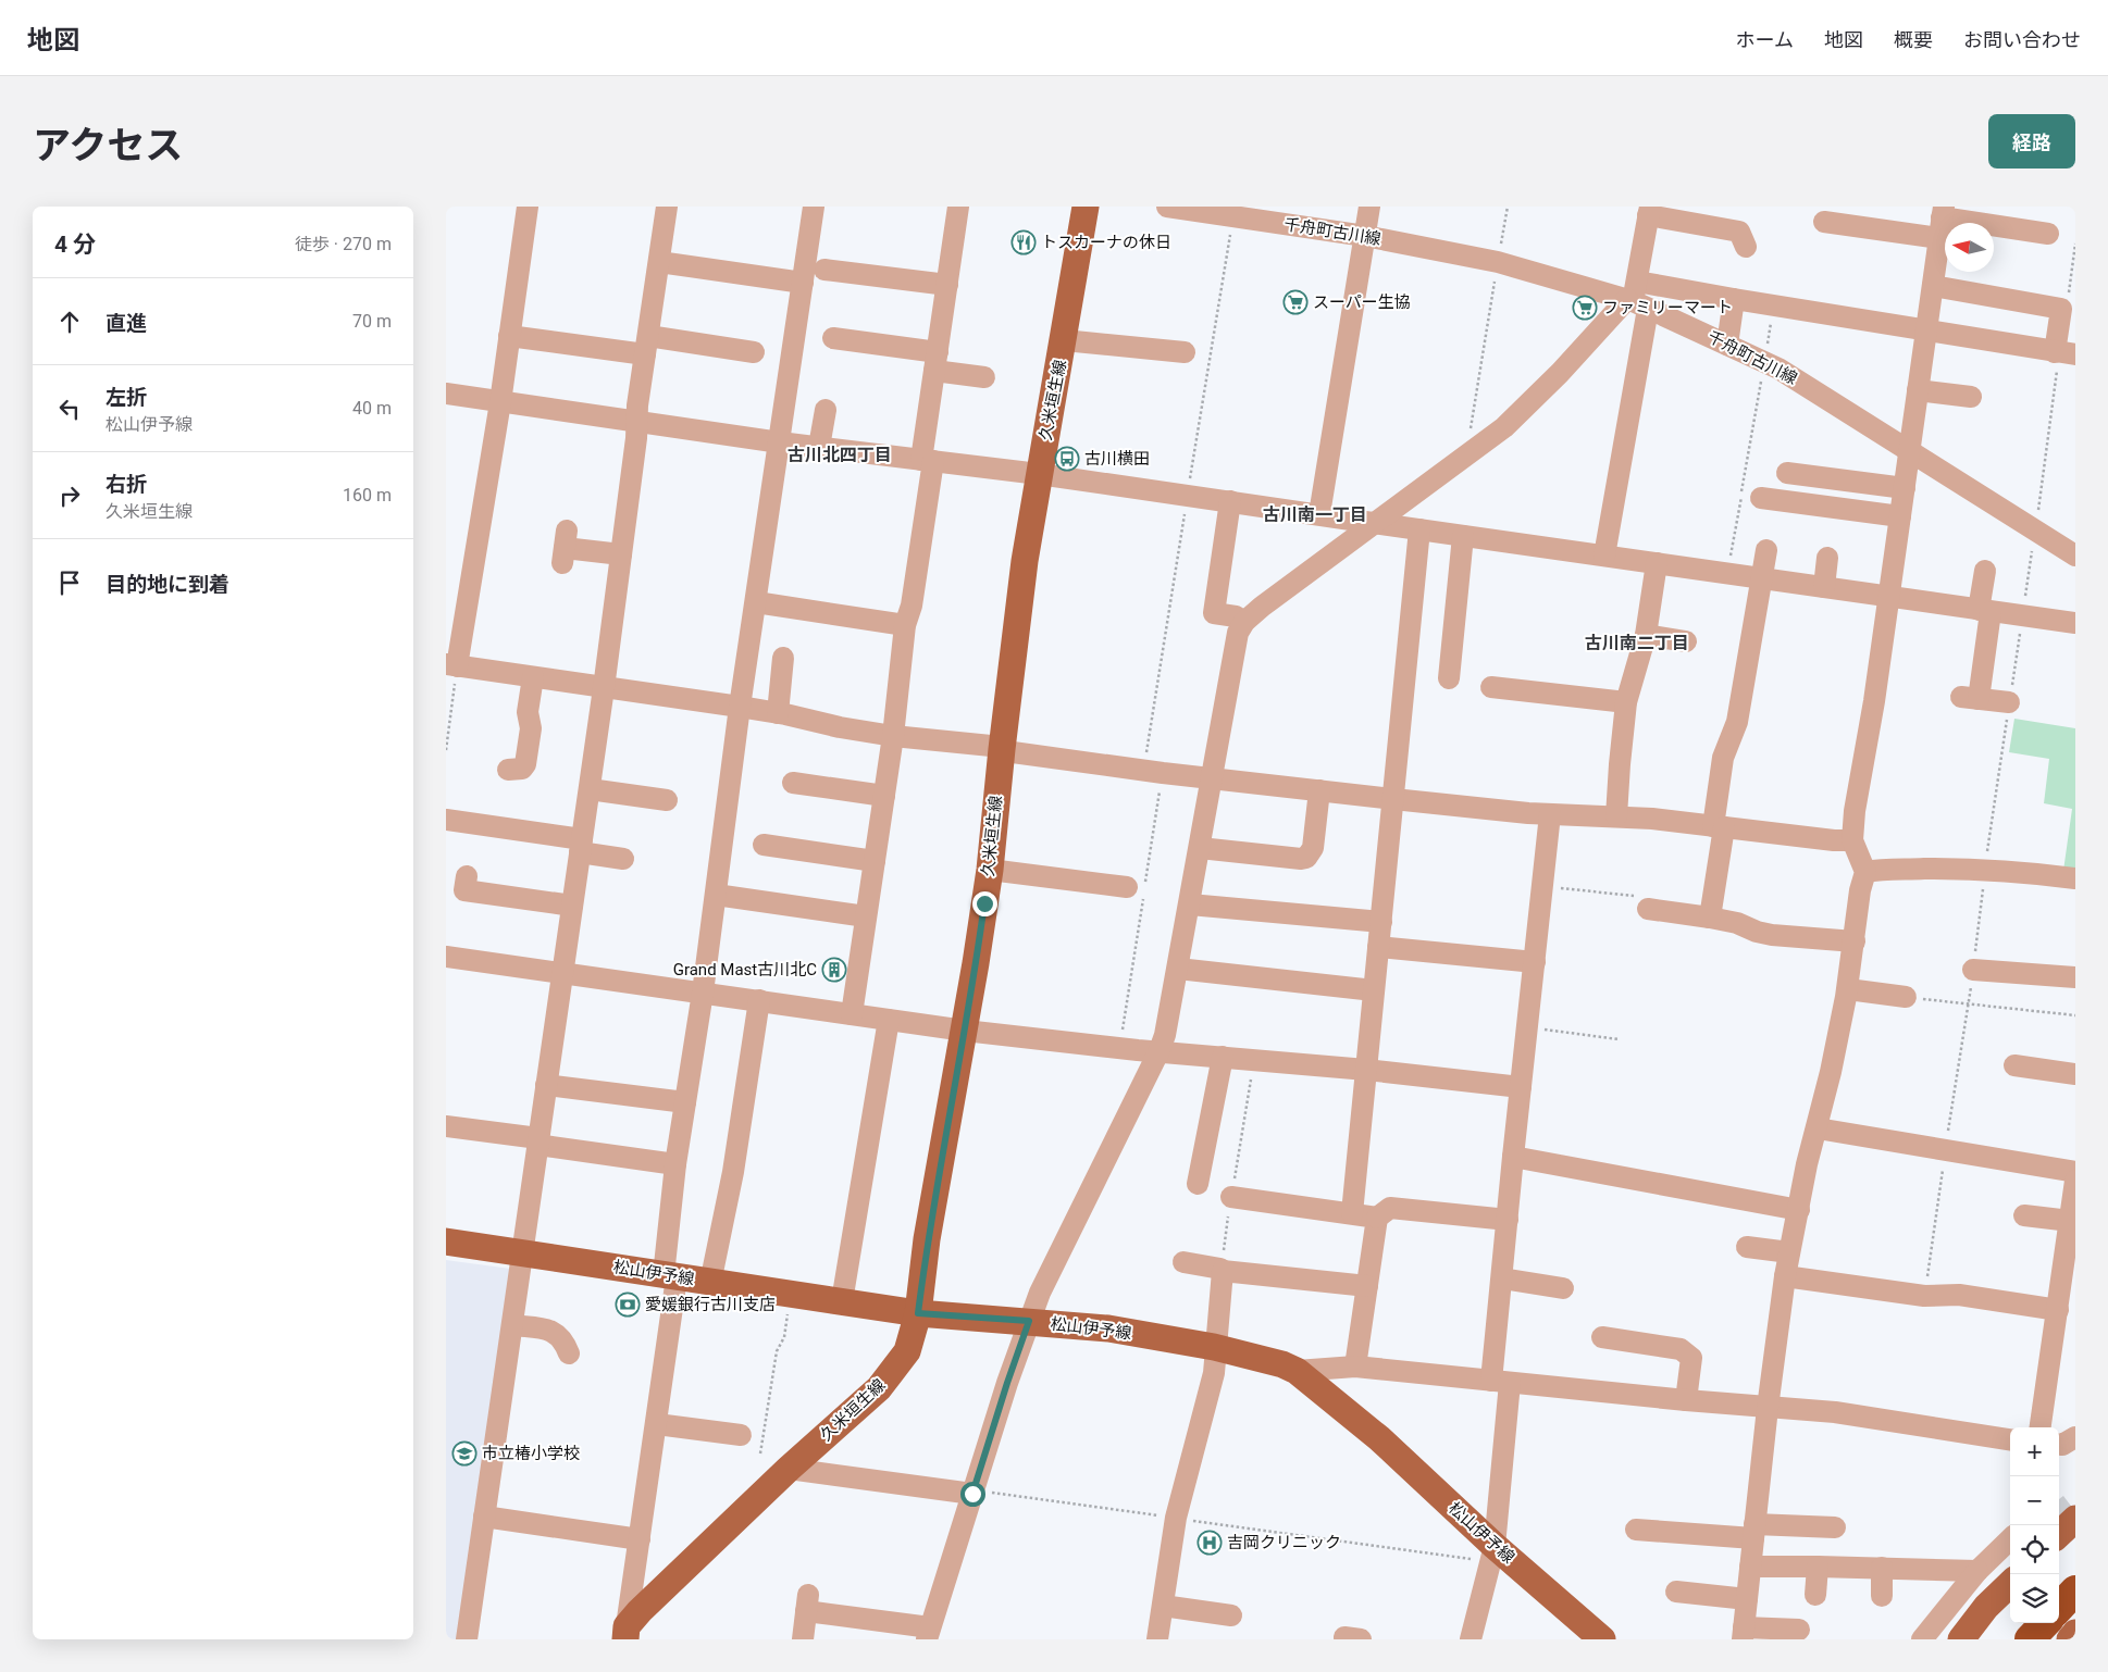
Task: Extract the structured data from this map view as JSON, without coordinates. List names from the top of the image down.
{
  "streets": {
    "main road": ["久米垣生線", "松山伊予線"],
    "street": ["千舟町古川線"]
  },
  "crossings": [
    ["久米垣生線", "松山伊予線"]
  ],
  "districts": ["古川北四丁目", "古川南一丁目", "古川南二丁目"],
  "places": {
    "restaurant": ["トスカーナの休日"],
    "supermarket": ["スーパー生協", "ファミリーマート"],
    "bus stop": ["古川横田"],
    "building": ["Grand Mast古川北C"],
    "bank": ["愛媛銀行古川支店"],
    "school or university": ["市立椿小学校"],
    "hospital": ["吉岡クリニック"]
  },
  "north": "left",
  "page": {
    "header": "地図",
    "nav": [
      "ホーム",
      "地図",
      "概要",
      "お問い合わせ"
    ],
    "title": "アクセス",
    "buttons": "経路",
    "heading": ["4 分", "徒歩 · 270 m"],
    "list": [
      ["直進", "70 m"],
      ["左折", "松山伊予線", "40 m"],
      ["右折", "久米垣生線", "160 m"],
      "目的地に到着"
    ],
    "map_buttons": ["+", "−"]
  }
}
